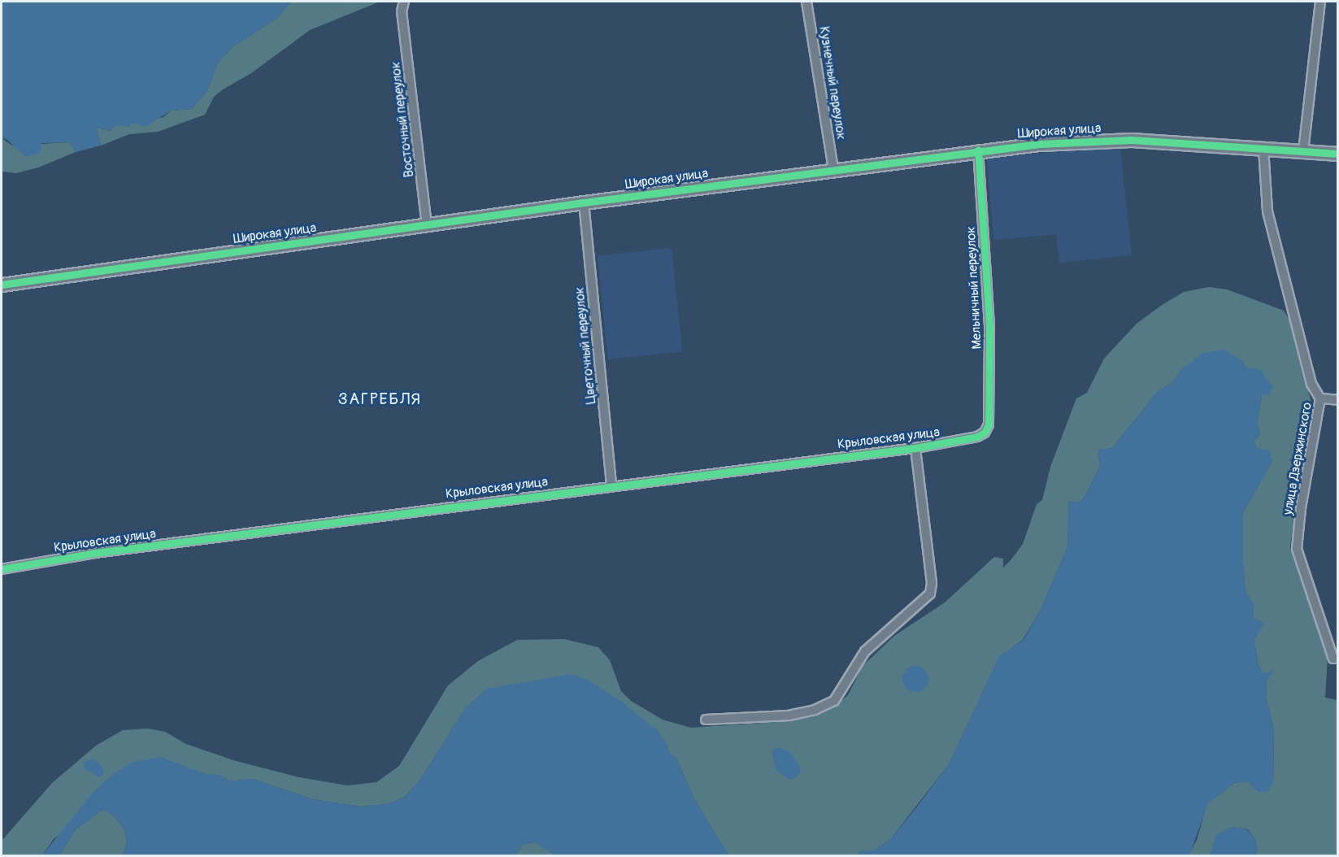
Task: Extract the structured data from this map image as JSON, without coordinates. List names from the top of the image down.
{
  "streets": {
    "street": [
      "Кузнечный переулок",
      "Восточный переулок",
      "Широкая улица",
      "Мельничный переулок",
      "Цветочный переулок",
      "Крыловская улица",
      "улица Дзержинского"
    ]
  },
  "crossings": [
    ["Кузнечный переулок", "Широкая улица"],
    ["Восточный переулок", "Широкая улица"],
    ["Широкая улица", "Мельничный переулок"],
    ["Широкая улица", "Цветочный переулок"],
    ["Широкая улица", "улица Дзержинского"],
    ["Мельничный переулок", "Крыловская улица"],
    ["Цветочный переулок", "Крыловская улица"]
  ],
  "districts": ["ЗАГРЕБЛЯ"]
}
